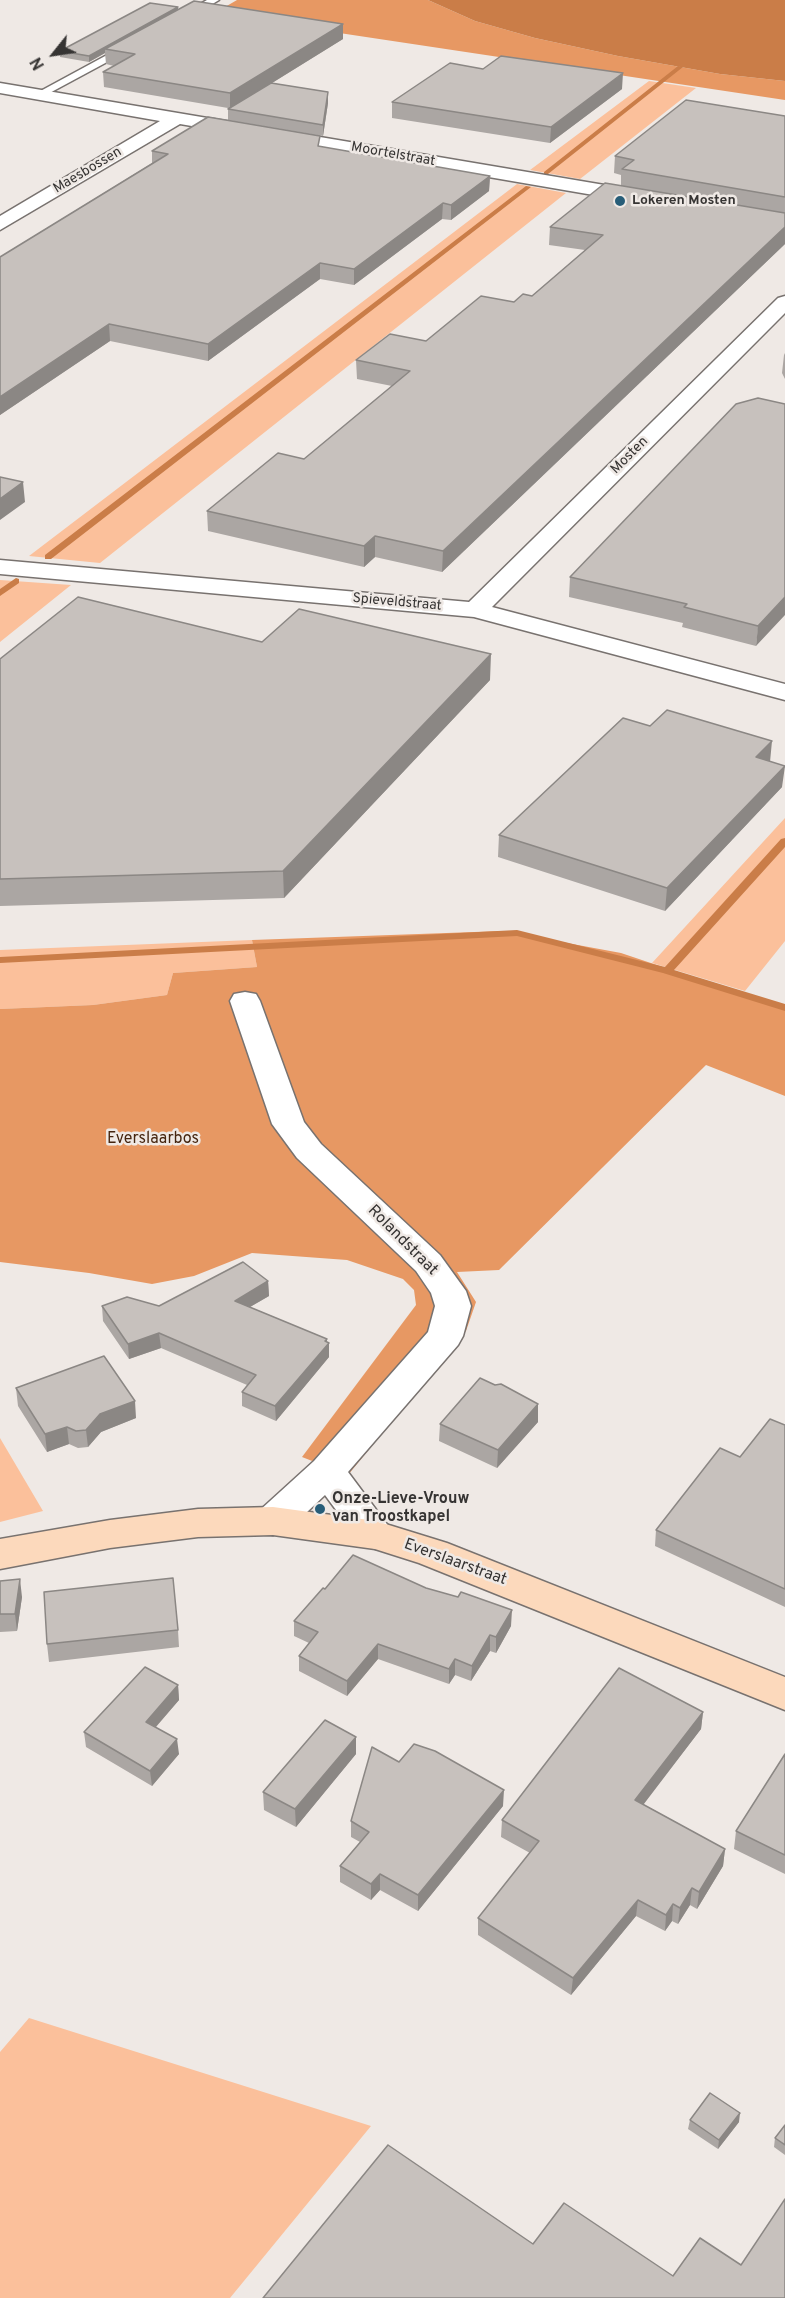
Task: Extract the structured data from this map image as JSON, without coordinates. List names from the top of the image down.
{
  "streets": {
    "street": [
      "Moortelstraat",
      "Maesbossen",
      "Mosten",
      "Spieveldstraat",
      "Rolandstraat",
      "Everslaarstraat"
    ]
  },
  "crossings": [
    ["Moortelstraat", "Maesbossen"],
    ["Mosten", "Spieveldstraat"],
    ["Rolandstraat", "Everslaarstraat"]
  ],
  "parks": ["Everslaarbos"],
  "places": ["Lokeren Mosten", "Onze-Lieve-Vrouw van Troostkapel"],
  "north": "bottom left"
}
